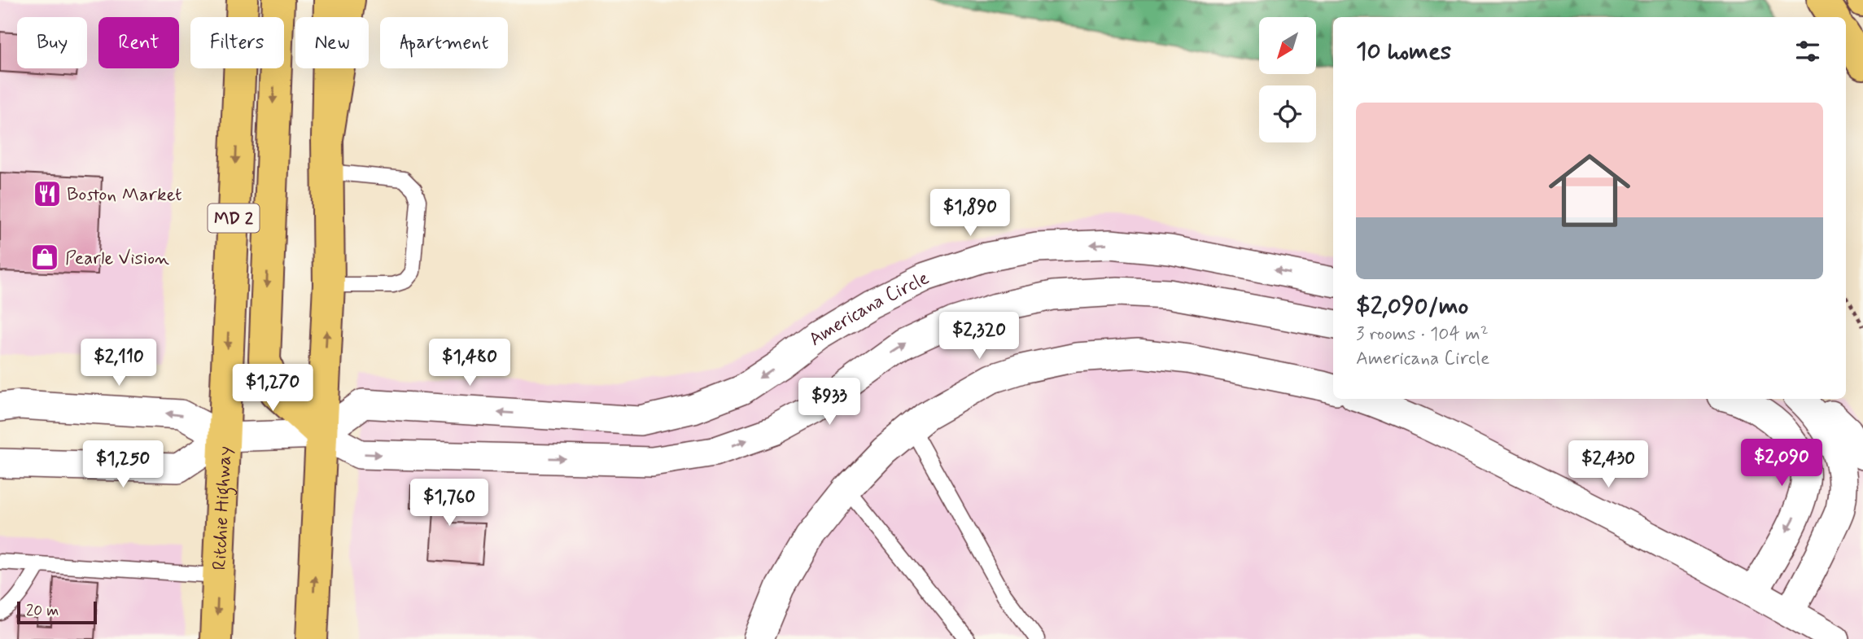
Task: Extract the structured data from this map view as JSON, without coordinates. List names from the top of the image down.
{
  "streets": {
    "main road": ["MD 2", "Ritchie Highway"],
    "street": ["Americana Circle"]
  },
  "places": {
    "restaurant": ["Boston Market"],
    "shop": ["Pearle Vision"]
  },
  "scale_bar": "20 m",
  "north": "bottom left",
  "page": {
    "chip": [
      "Buy",
      "Rent",
      "Filters",
      "New",
      "Apartment"
    ],
    "heading": "10 homes",
    "list": [
      {
        "name": "$2,090/mo",
        "note": "3 rooms · 104 m² · Americana Circle"
      }
    ],
    "price": [
      "$1,890",
      "$2,320",
      "$2,110",
      "$1,480",
      "$1,270",
      "$933",
      "$2,090",
      "$1,250",
      "$2,430",
      "$1,760"
    ],
    "scale": "20 m"
  }
}
